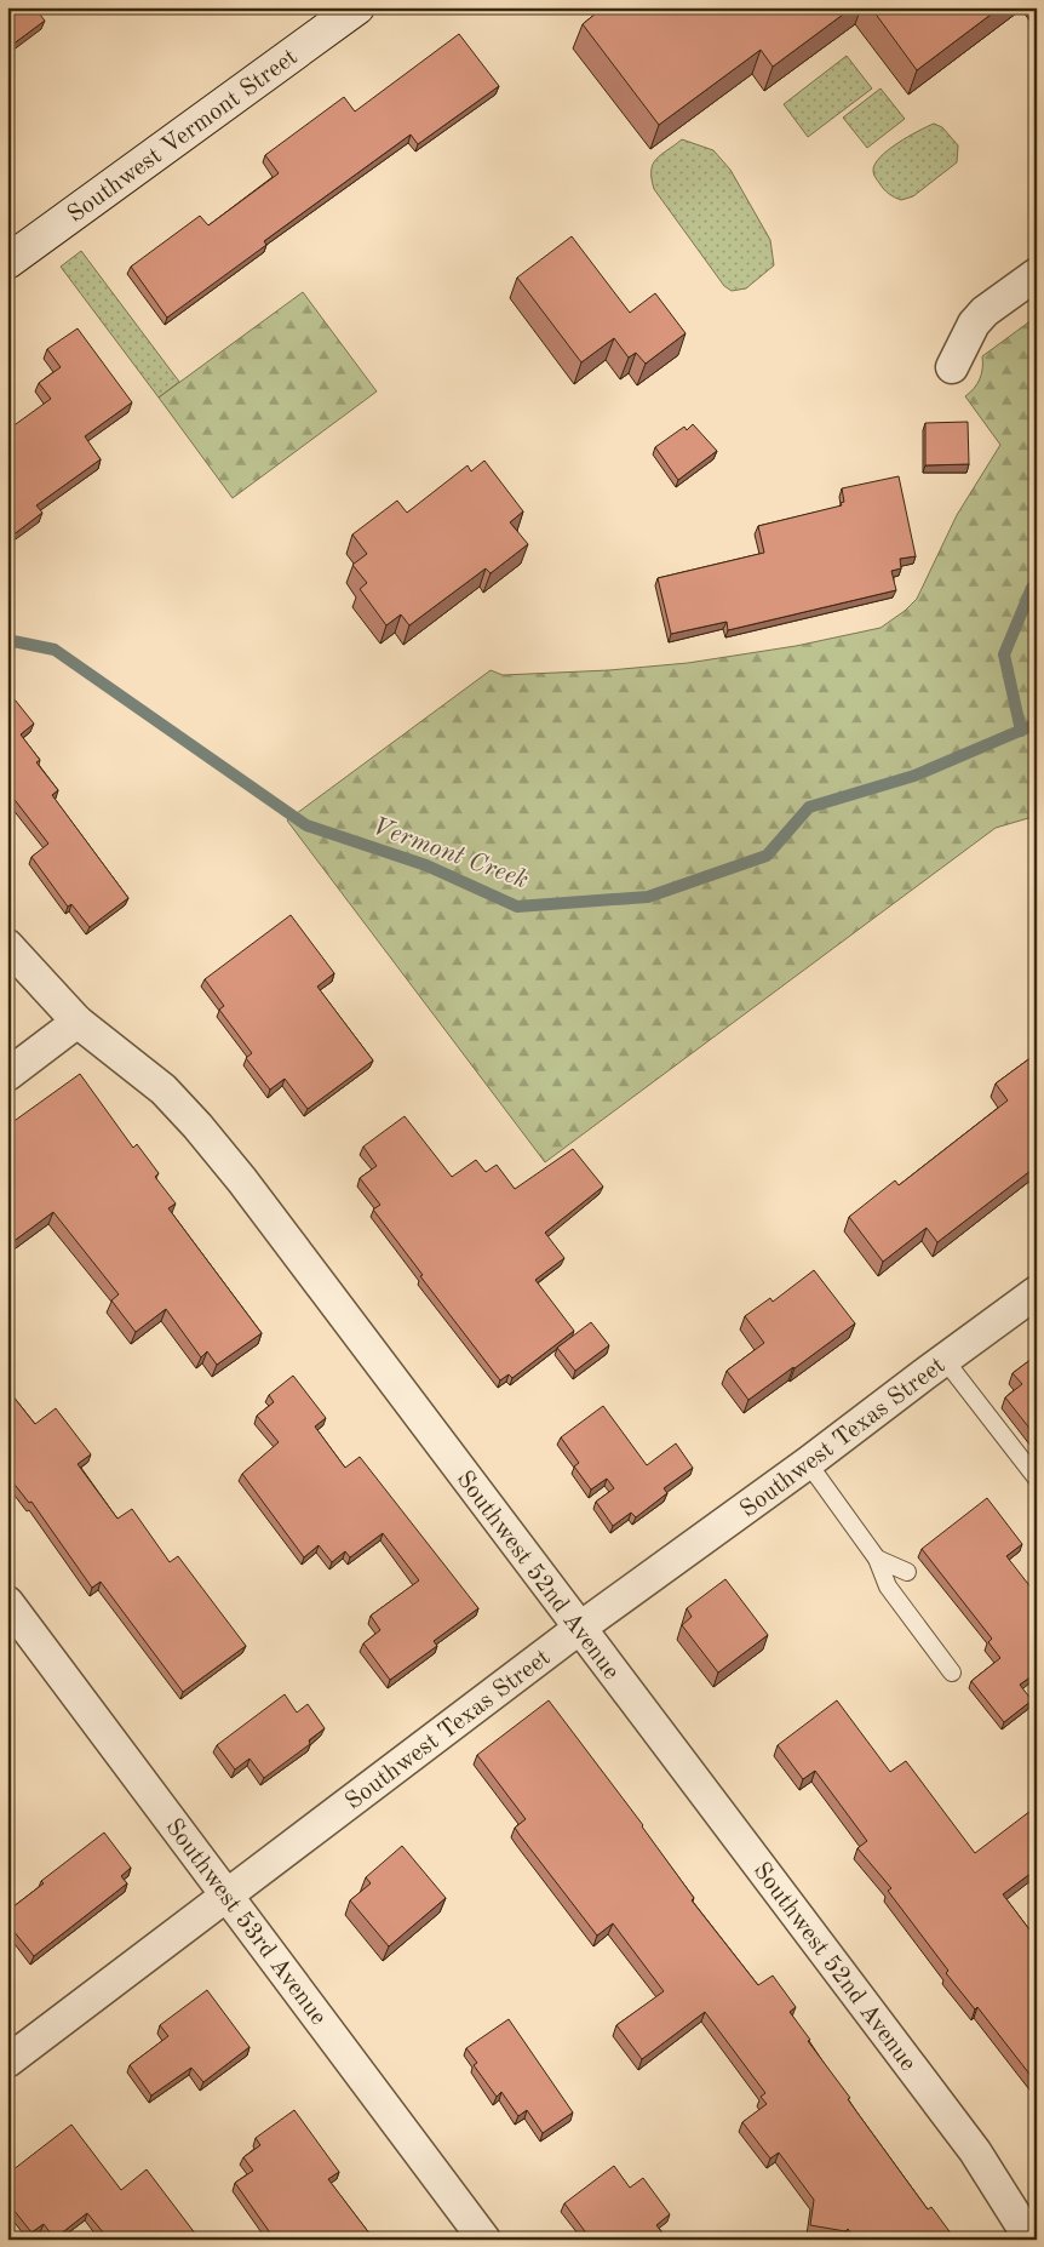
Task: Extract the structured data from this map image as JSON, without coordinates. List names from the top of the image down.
{
  "streets": {
    "main road": ["Southwest Vermont Street"],
    "street": ["Southwest Texas Street", "Southwest 52nd Avenue", "Southwest 53rd Avenue"]
  },
  "crossings": [
    ["Southwest Texas Street", "Southwest 52nd Avenue"],
    ["Southwest Texas Street", "Southwest 53rd Avenue"]
  ],
  "water": ["Vermont Creek"]
}
